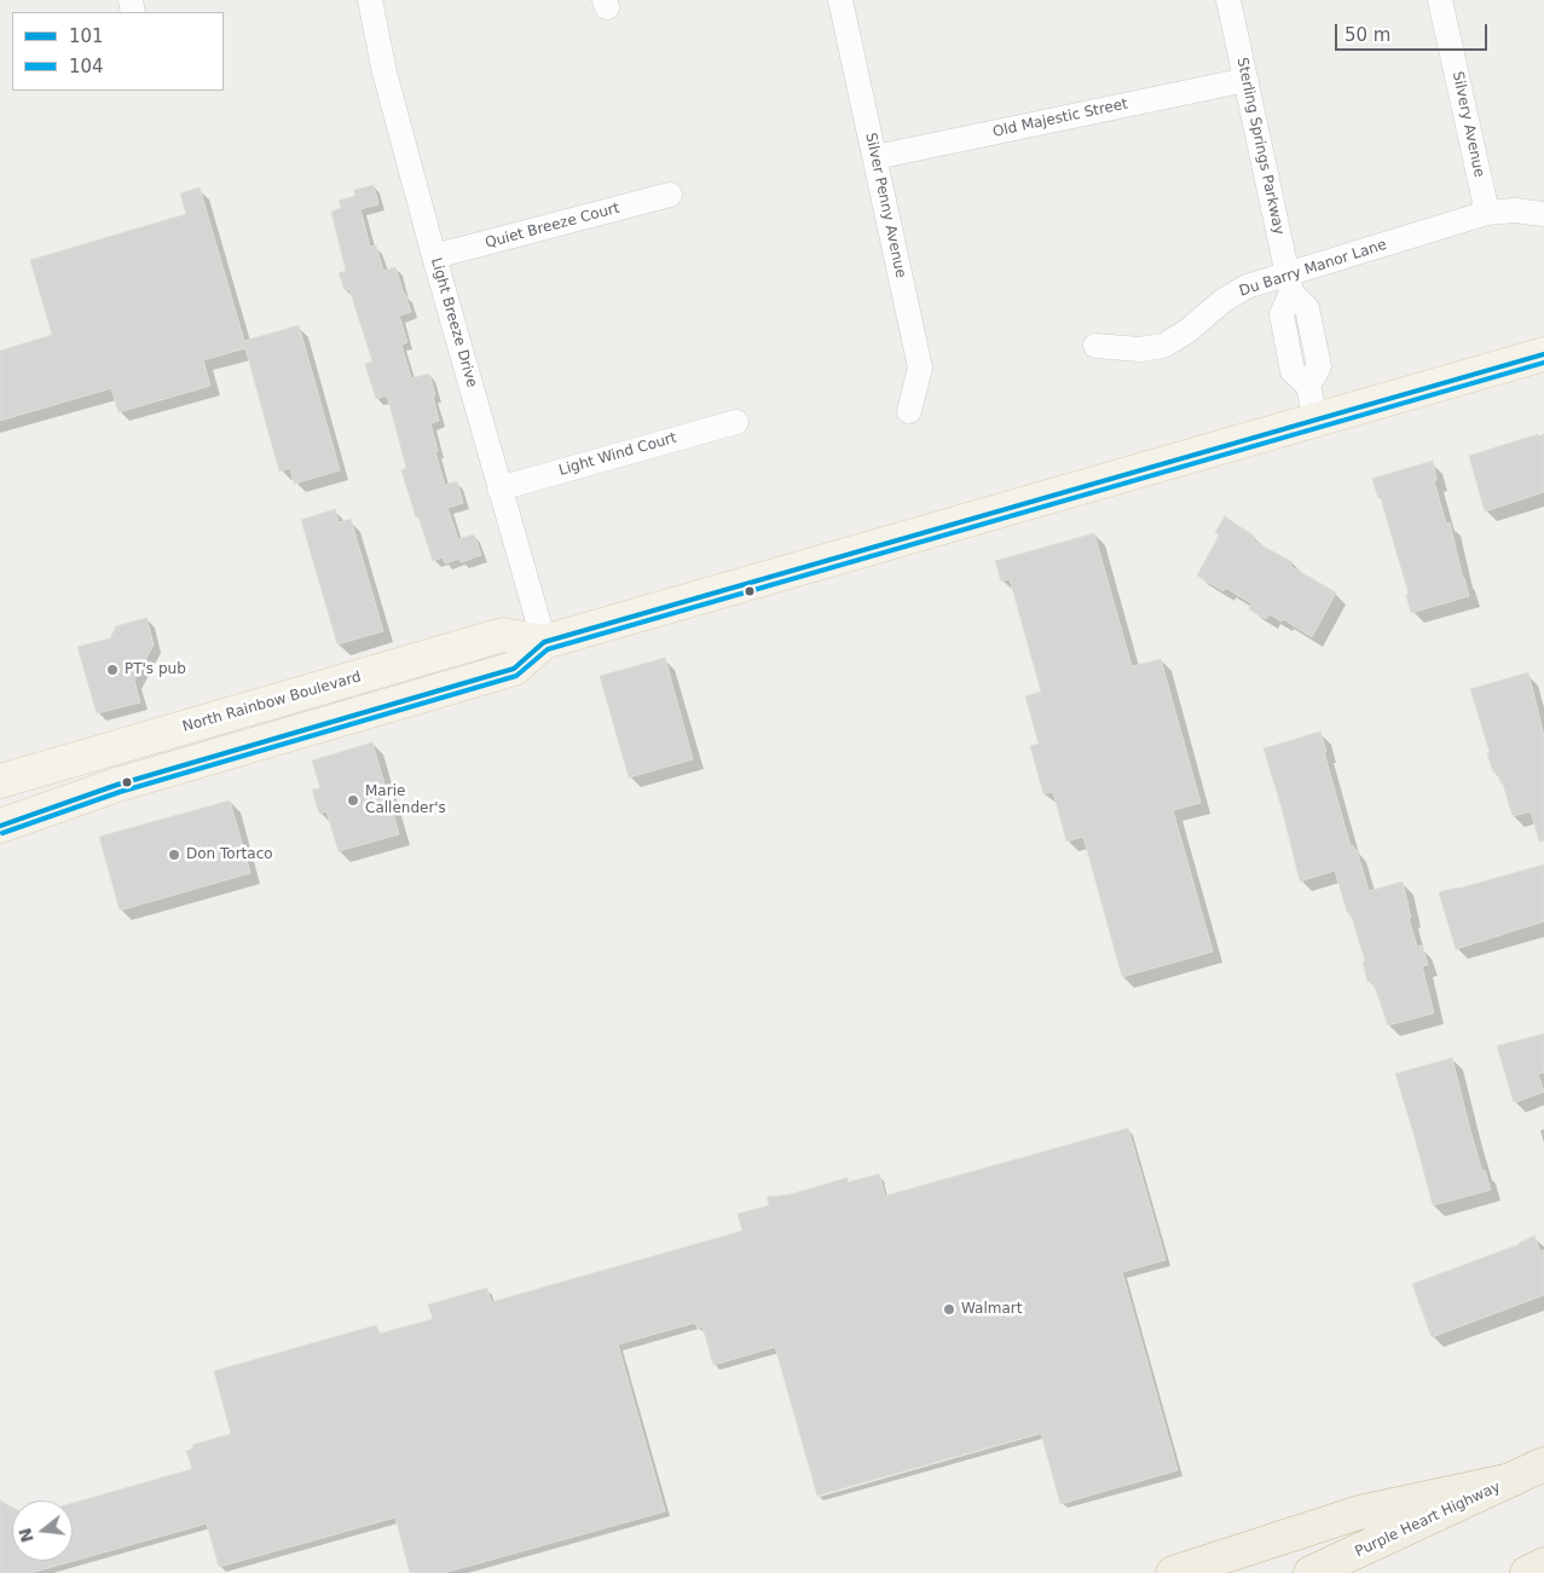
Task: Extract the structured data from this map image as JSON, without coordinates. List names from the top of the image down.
{
  "streets": {
    "highway": ["Purple Heart Highway"],
    "main road": ["North Rainbow Boulevard"],
    "street": [
      "Old Majestic Street",
      "Silvery Avenue",
      "Sterling Springs Parkway",
      "Silver Penny Avenue",
      "Quiet Breeze Court",
      "Du Barry Manor Lane",
      "Light Breeze Drive",
      "Light Wind Court"
    ]
  },
  "crossings": [
    ["Old Majestic Street", "Sterling Springs Parkway"],
    ["Old Majestic Street", "Silver Penny Avenue"],
    ["Silvery Avenue", "Du Barry Manor Lane"],
    ["Sterling Springs Parkway", "Du Barry Manor Lane"],
    ["Sterling Springs Parkway", "North Rainbow Boulevard"],
    ["Quiet Breeze Court", "Light Breeze Drive"],
    ["Light Breeze Drive", "Light Wind Court"],
    ["Light Breeze Drive", "North Rainbow Boulevard"]
  ],
  "places": [
    "PT's pub",
    "Marie Callender's",
    "Don Tortaco",
    "Walmart"
  ],
  "lines": ["transit line 101", "transit line 104"],
  "legend": ["101", "104"],
  "scale_bar": "50 m",
  "north": "left"
}
